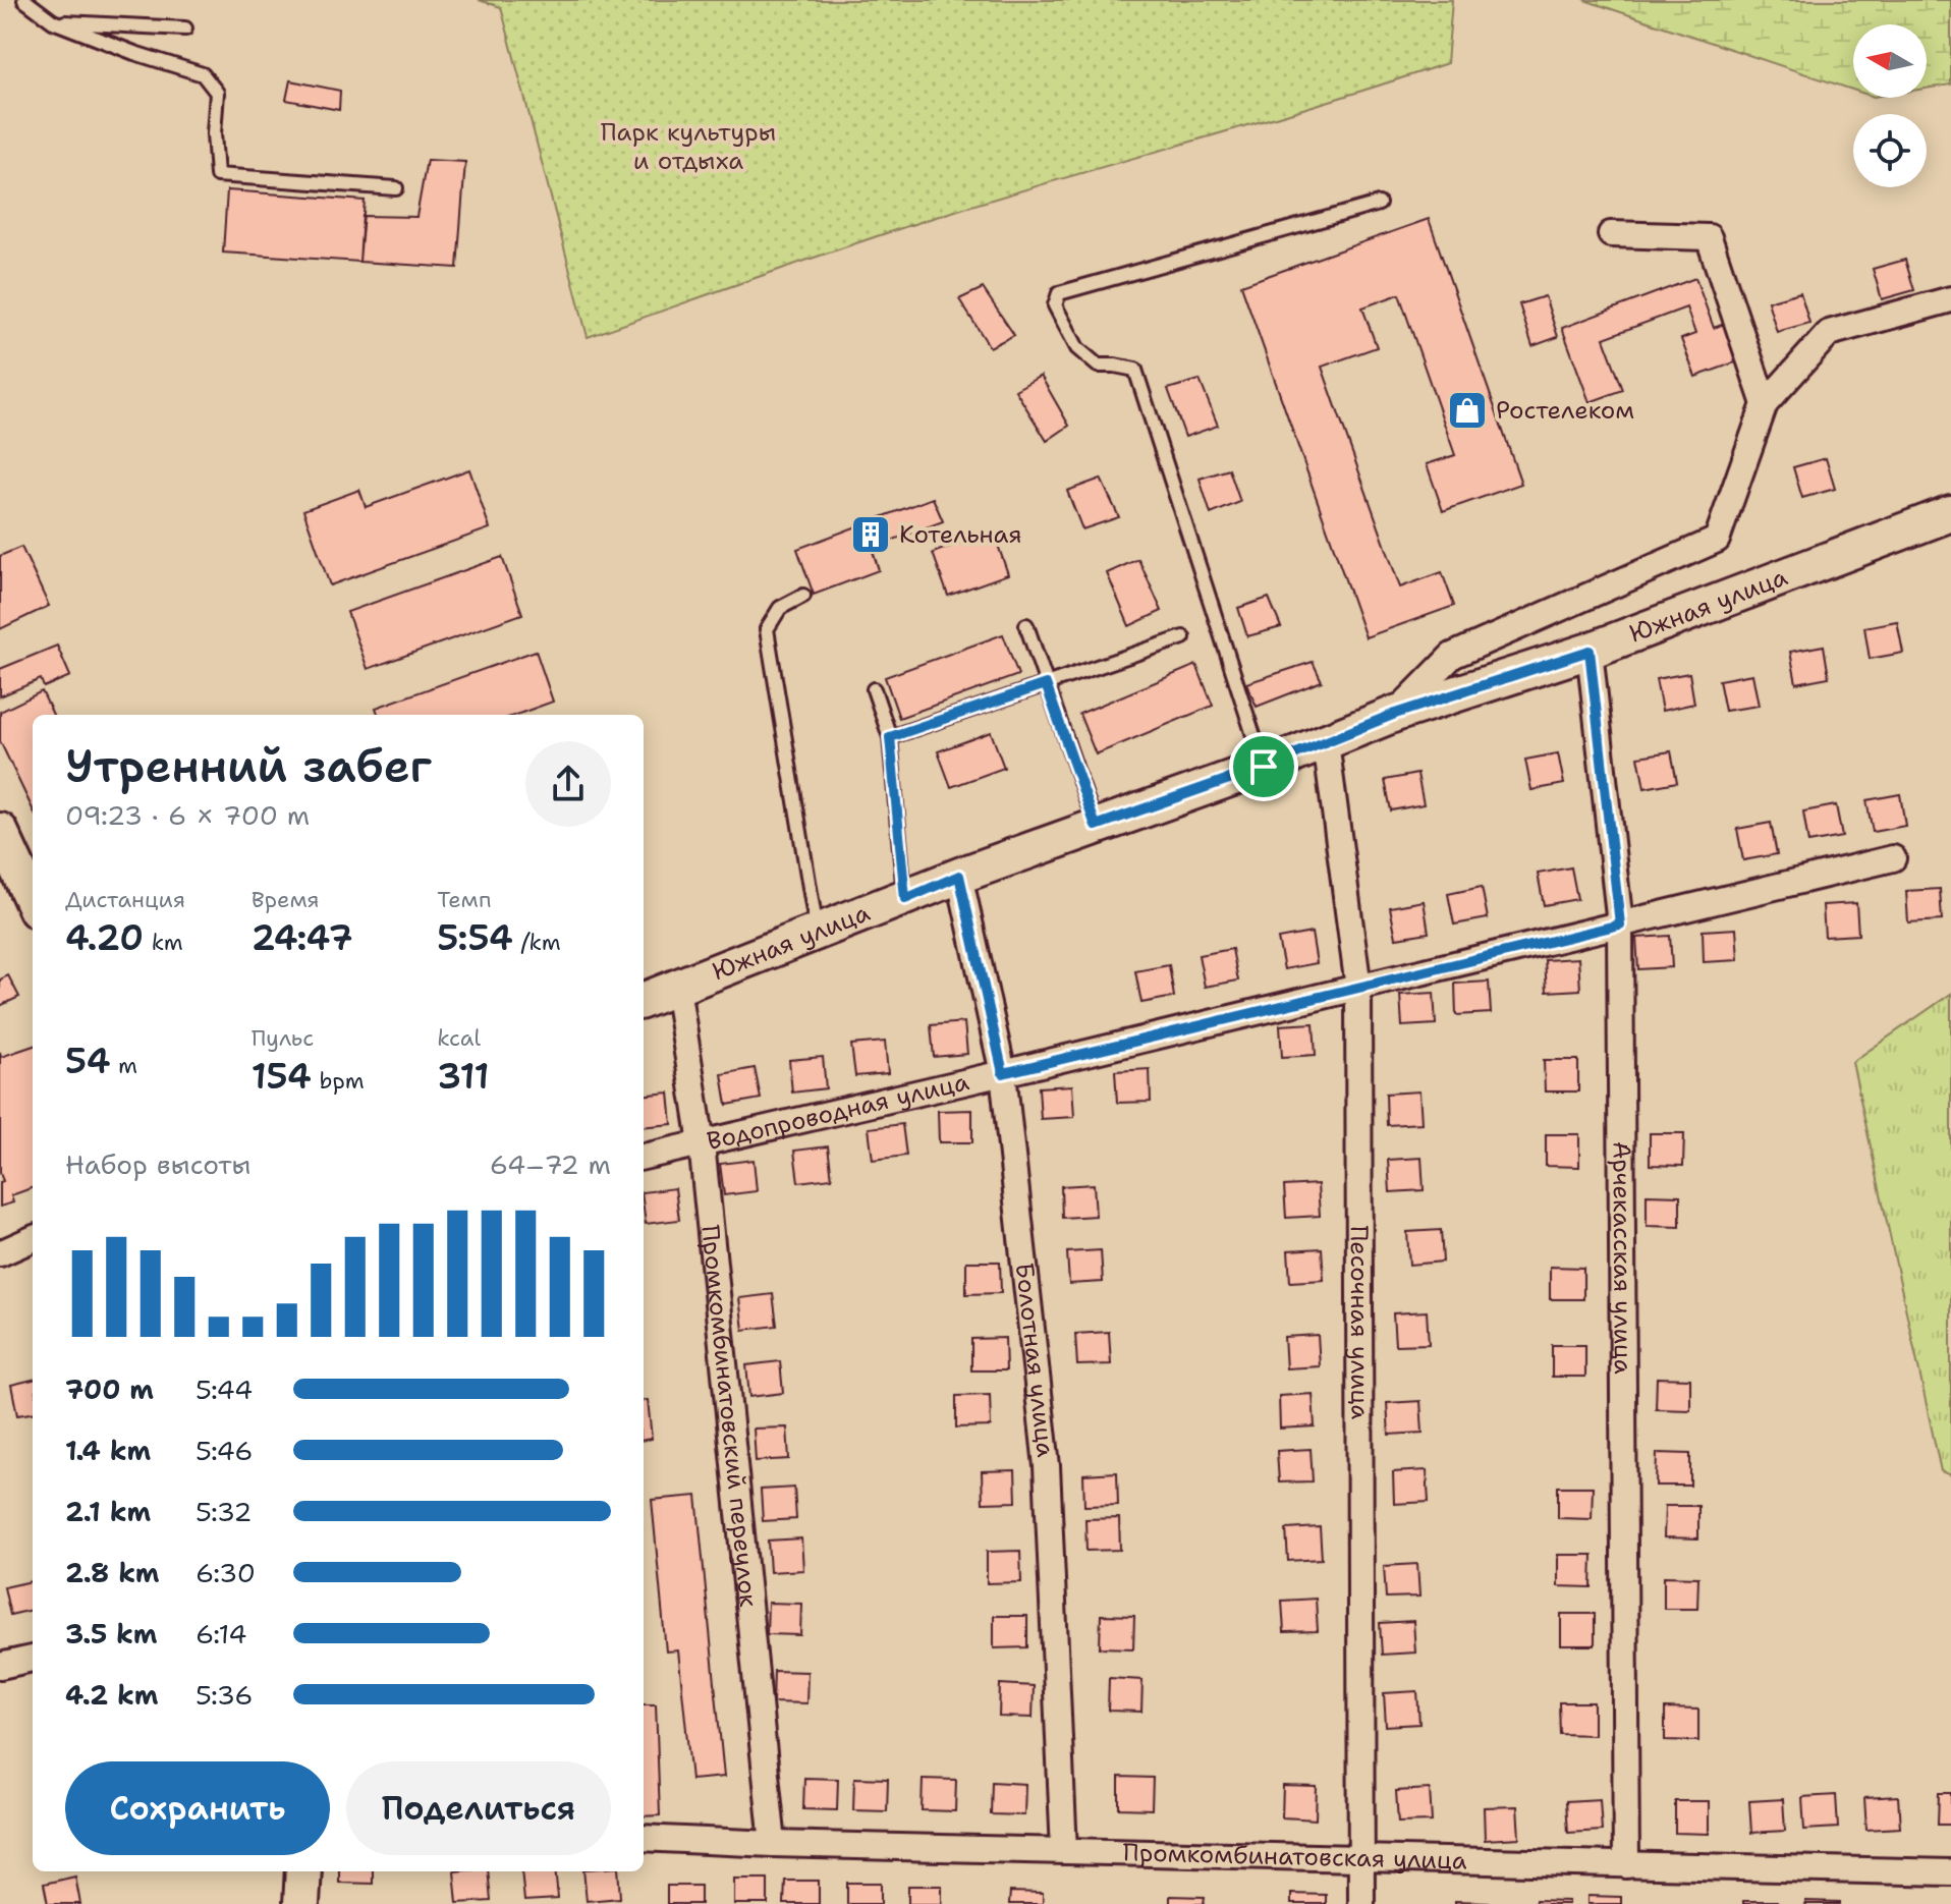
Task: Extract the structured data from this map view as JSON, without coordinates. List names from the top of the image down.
{
  "streets": {
    "street": [
      "Южная улица",
      "Водопроводная улица",
      "Арчекасская улица",
      "Песочная улица",
      "Болотная улица",
      "Промкомбинатовский переулок",
      "Промкомбинатовская улица"
    ]
  },
  "crossings": [
    ["Южная улица", "Арчекасская улица"],
    ["Южная улица", "Песочная улица"],
    ["Южная улица", "Болотная улица"],
    ["Южная улица", "Промкомбинатовский переулок"],
    ["Водопроводная улица", "Арчекасская улица"],
    ["Водопроводная улица", "Песочная улица"],
    ["Водопроводная улица", "Болотная улица"],
    ["Водопроводная улица", "Промкомбинатовский переулок"],
    ["Арчекасская улица", "Промкомбинатовская улица"],
    ["Песочная улица", "Промкомбинатовская улица"],
    ["Болотная улица", "Промкомбинатовская улица"],
    ["Промкомбинатовский переулок", "Промкомбинатовская улица"]
  ],
  "parks": ["Парк культуры и отдыха"],
  "places": {
    "shop": ["Ростелеком"],
    "building": ["Котельная"]
  },
  "north": "left",
  "page": {
    "heading": ["Утренний забег", "09:23 · 6 × 700 m"],
    "stats": [
      ["Дистанция", "4.20 km"],
      ["Время", "24:47"],
      ["Темп", "5:54 /km"],
      ["54 m"],
      ["Пульс", "154 bpm"],
      ["kcal", "311"]
    ],
    "chart": ["Набор высоты", "64–72 m"],
    "list": [
      {
        "name": "700 m",
        "note": "5:44"
      },
      {
        "name": "1.4 km",
        "note": "5:46"
      },
      {
        "name": "2.1 km",
        "note": "5:32"
      },
      {
        "name": "2.8 km",
        "note": "6:30"
      },
      {
        "name": "3.5 km",
        "note": "6:14"
      },
      {
        "name": "4.2 km",
        "note": "5:36"
      }
    ],
    "buttons": ["Сохранить", "Поделиться"]
  }
}
